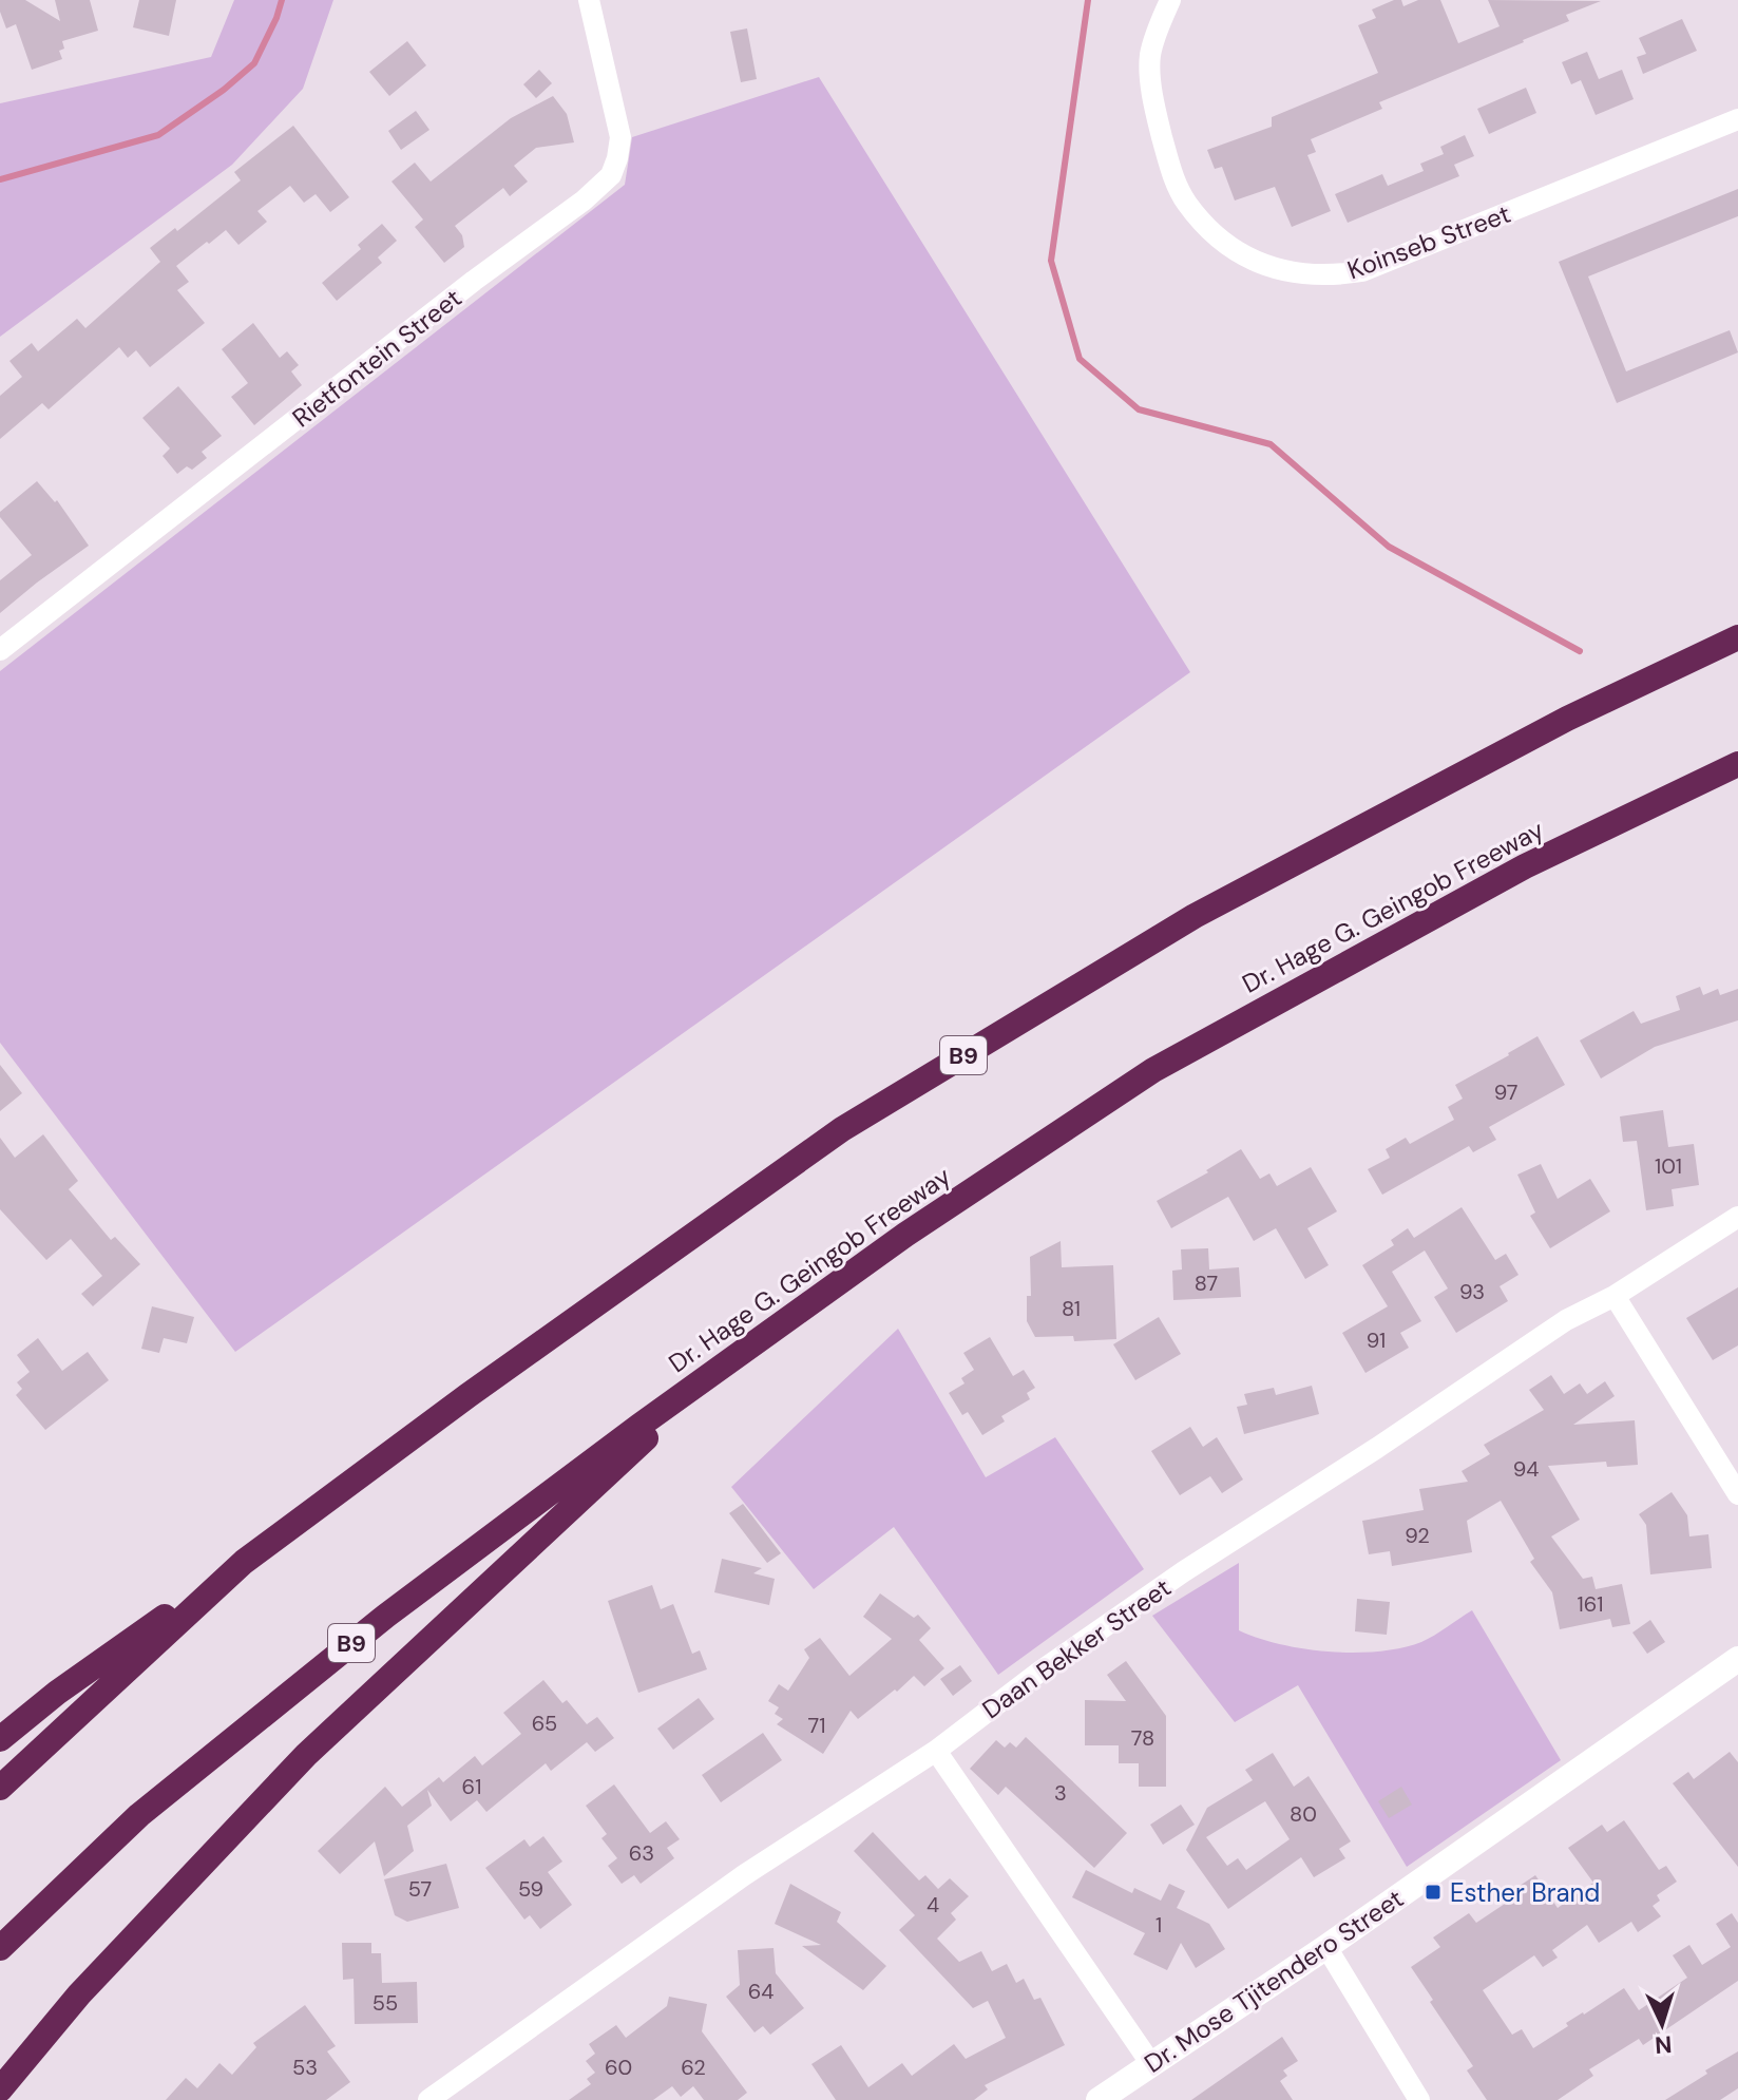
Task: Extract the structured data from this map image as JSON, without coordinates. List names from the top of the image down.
{
  "streets": {
    "highway": ["Dr. Hage G. Geingob Freeway", "B9"],
    "street": [
      "Koinseb Street",
      "Rietfontein Street",
      "Daan Bekker Street",
      "Dr. Mose Tjitendero Street"
    ]
  },
  "places": {
    "transit": ["Esther Brand"]
  },
  "house_numbers": [
    "97",
    "101",
    "87",
    "93",
    "81",
    "91",
    "94",
    "92",
    "161",
    "65",
    "71",
    "78",
    "61",
    "3",
    "80",
    "63",
    "57",
    "59",
    "4",
    "1",
    "64",
    "55",
    "53",
    "60",
    "62"
  ],
  "north": "bottom"
}
